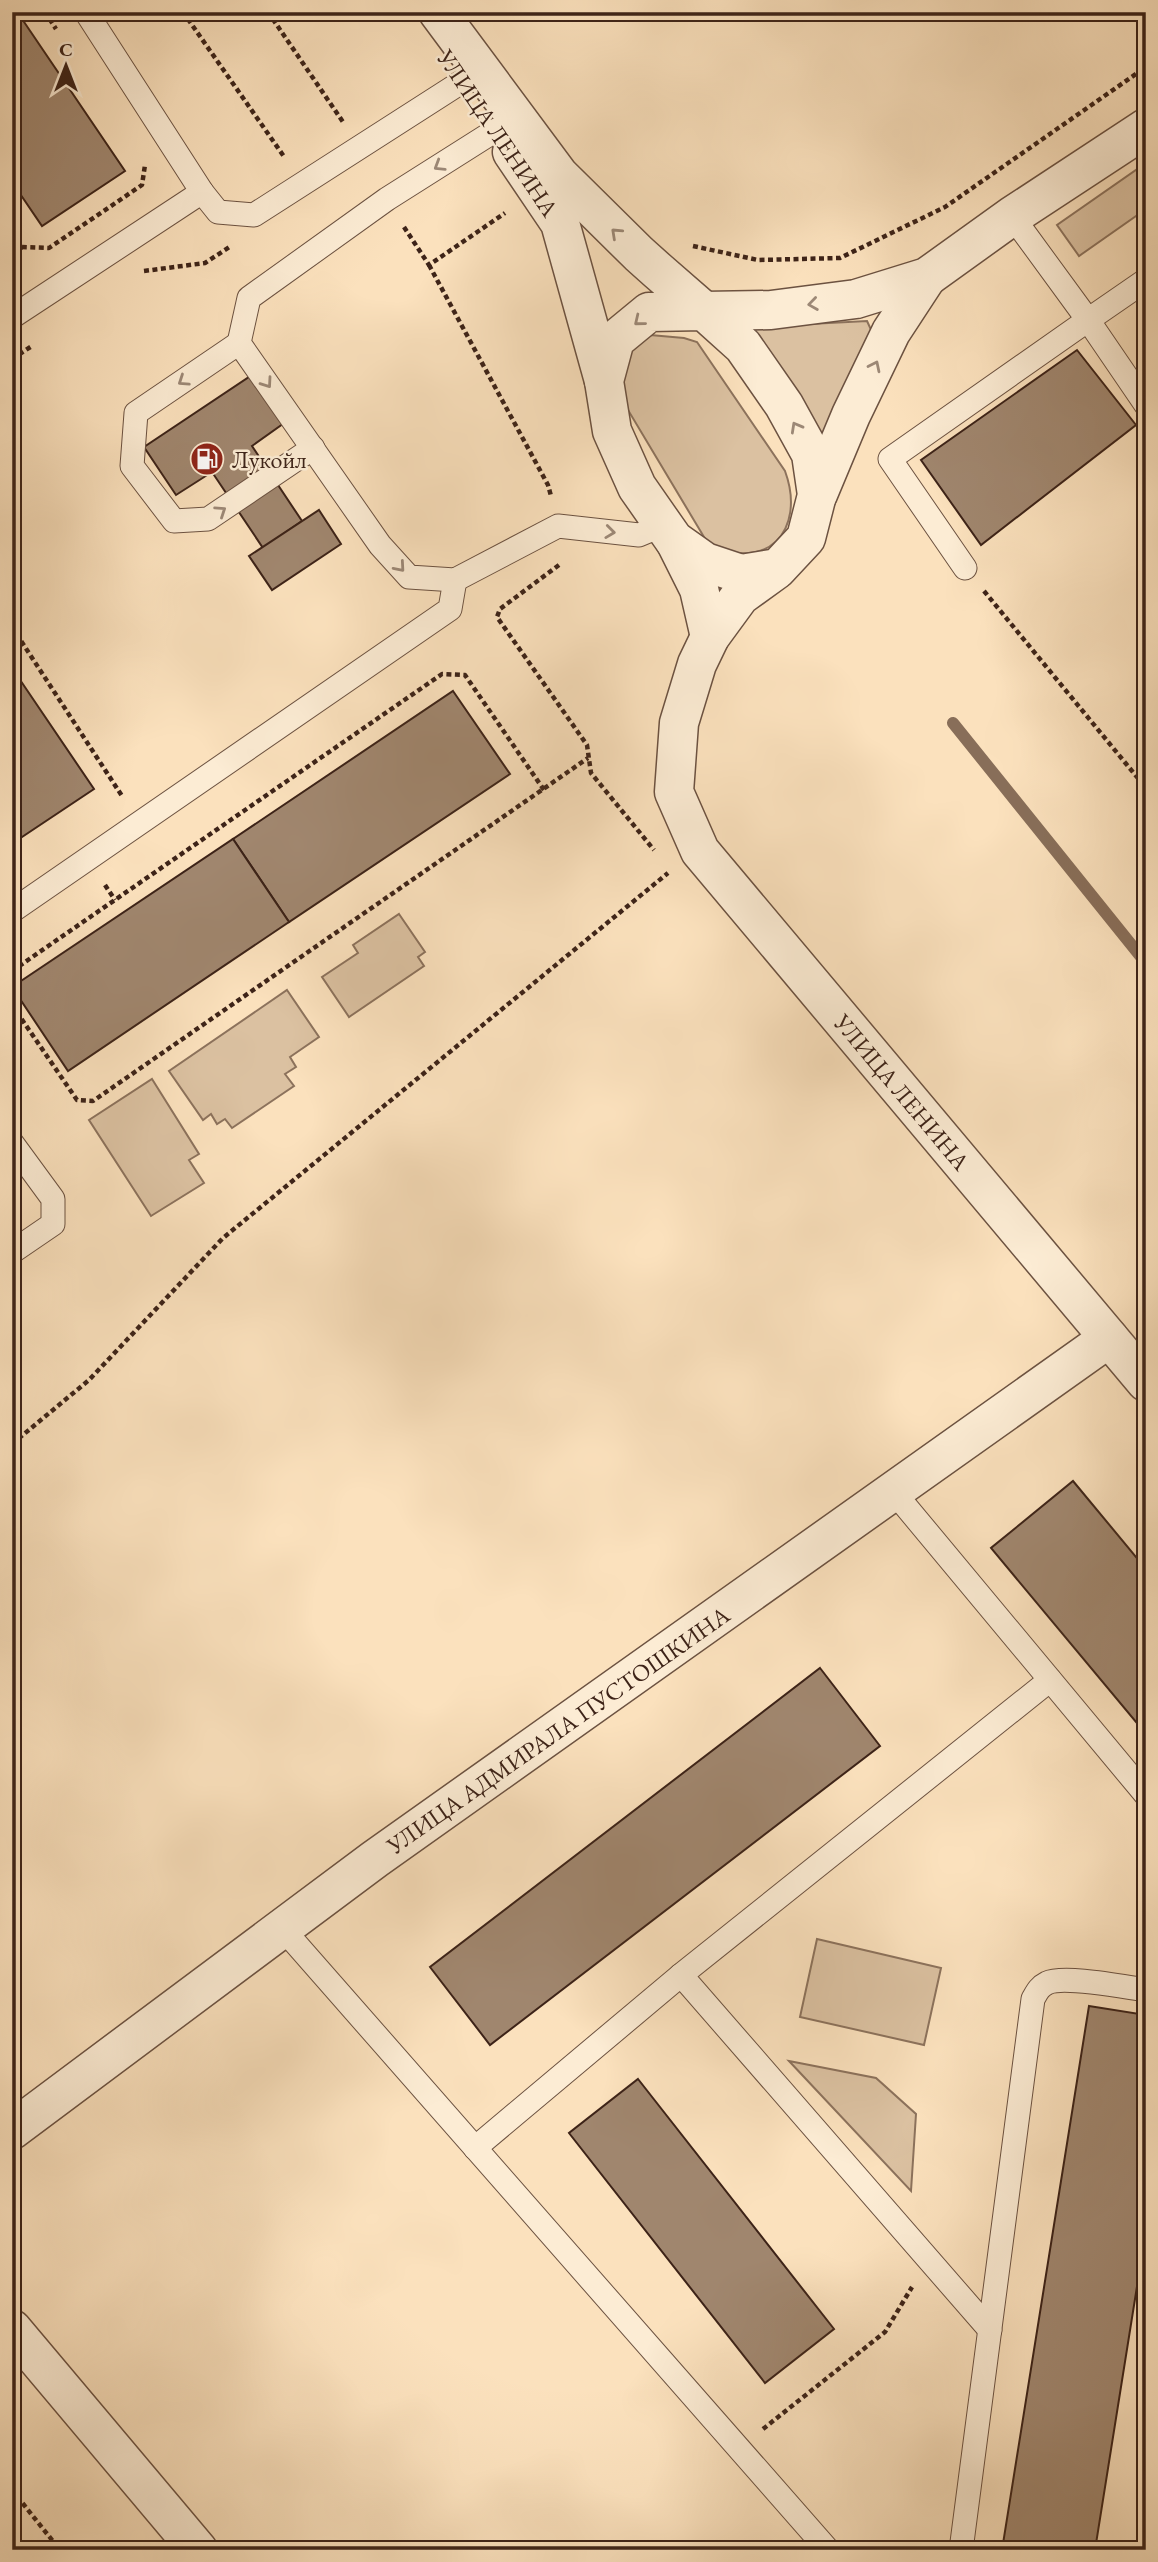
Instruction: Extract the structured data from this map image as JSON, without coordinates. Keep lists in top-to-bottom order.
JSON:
{
  "streets": {
    "street": ["УЛИЦА ЛЕНИНА", "УЛИЦА АДМИРАЛА ПУСТОШКИНА"]
  },
  "crossings": [
    ["УЛИЦА ЛЕНИНА", "УЛИЦА АДМИРАЛА ПУСТОШКИНА"]
  ],
  "places": {
    "fuel station": ["Лукойл"]
  },
  "north": "top"
}
